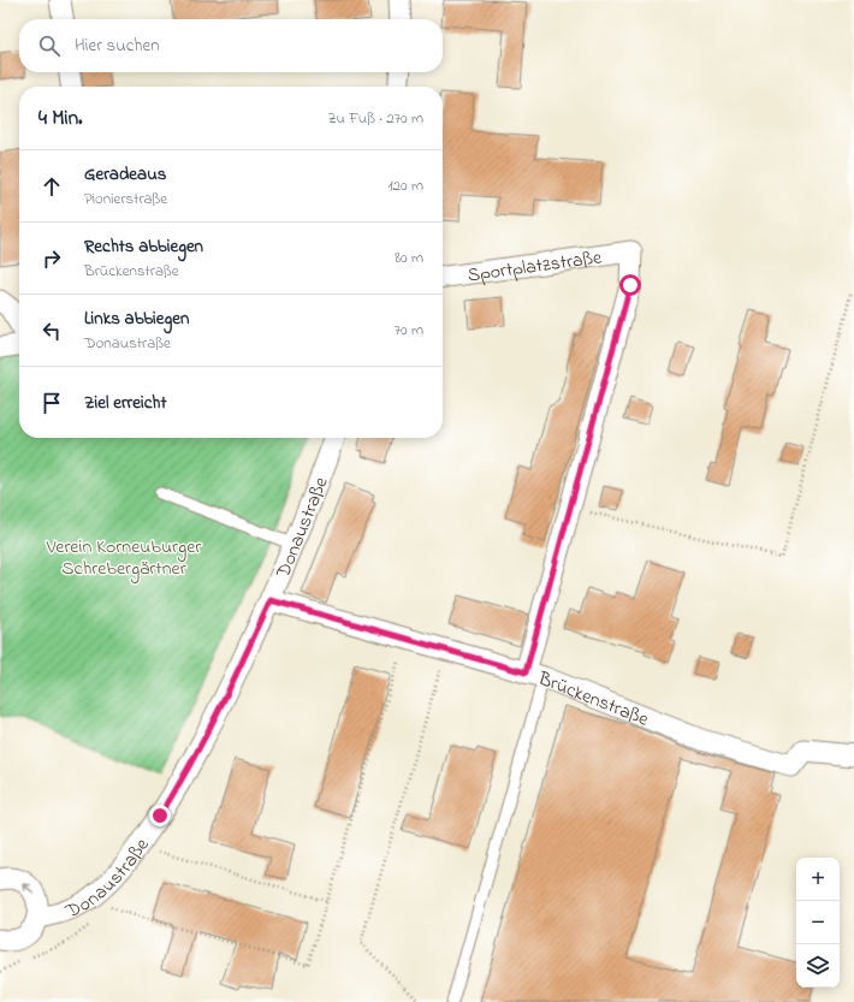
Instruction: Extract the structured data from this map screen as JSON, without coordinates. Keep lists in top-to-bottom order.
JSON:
{
  "streets": {
    "street": ["Sportplatzstraße", "Donaustraße", "Brückenstraße"]
  },
  "crossings": [
    ["Donaustraße", "Brückenstraße"]
  ],
  "parks": ["Verein Korneuburger Schrebergärtner"],
  "page": {
    "search": "Hier suchen",
    "heading": ["4 Min.", "Zu Fuß · 270 m"],
    "list": [
      ["Geradeaus", "Pionierstraße", "120 m"],
      ["Rechts abbiegen", "Brückenstraße", "80 m"],
      ["Links abbiegen", "Donaustraße", "70 m"],
      "Ziel erreicht"
    ],
    "map_buttons": ["+", "−"]
  }
}
